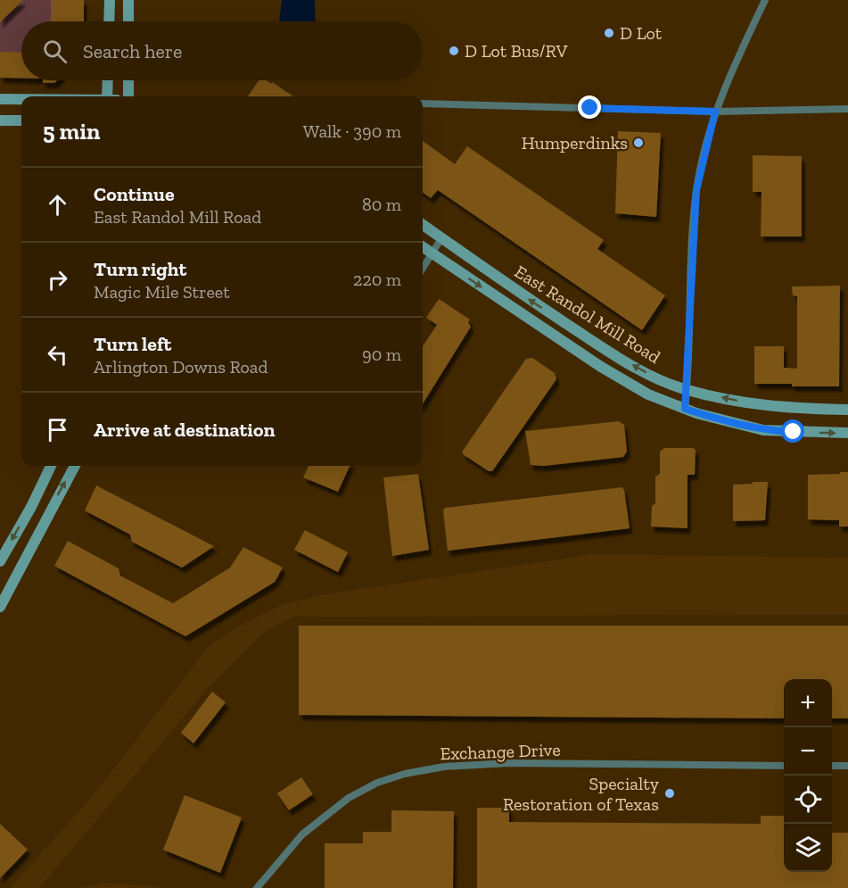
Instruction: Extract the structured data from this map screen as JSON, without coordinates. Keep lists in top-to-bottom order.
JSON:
{
  "streets": {
    "main road": ["East Randol Mill Road"],
    "street": ["Exchange Drive"]
  },
  "places": [
    "D Lot",
    "D Lot Bus/RV",
    "Humperdinks",
    "Specialty Restoration of Texas"
  ],
  "page": {
    "search": "Search here",
    "heading": ["5 min", "Walk · 390 m"],
    "list": [
      ["Continue", "East Randol Mill Road", "80 m"],
      ["Turn right", "Magic Mile Street", "220 m"],
      ["Turn left", "Arlington Downs Road", "90 m"],
      "Arrive at destination"
    ],
    "map_buttons": ["+", "−"]
  }
}
